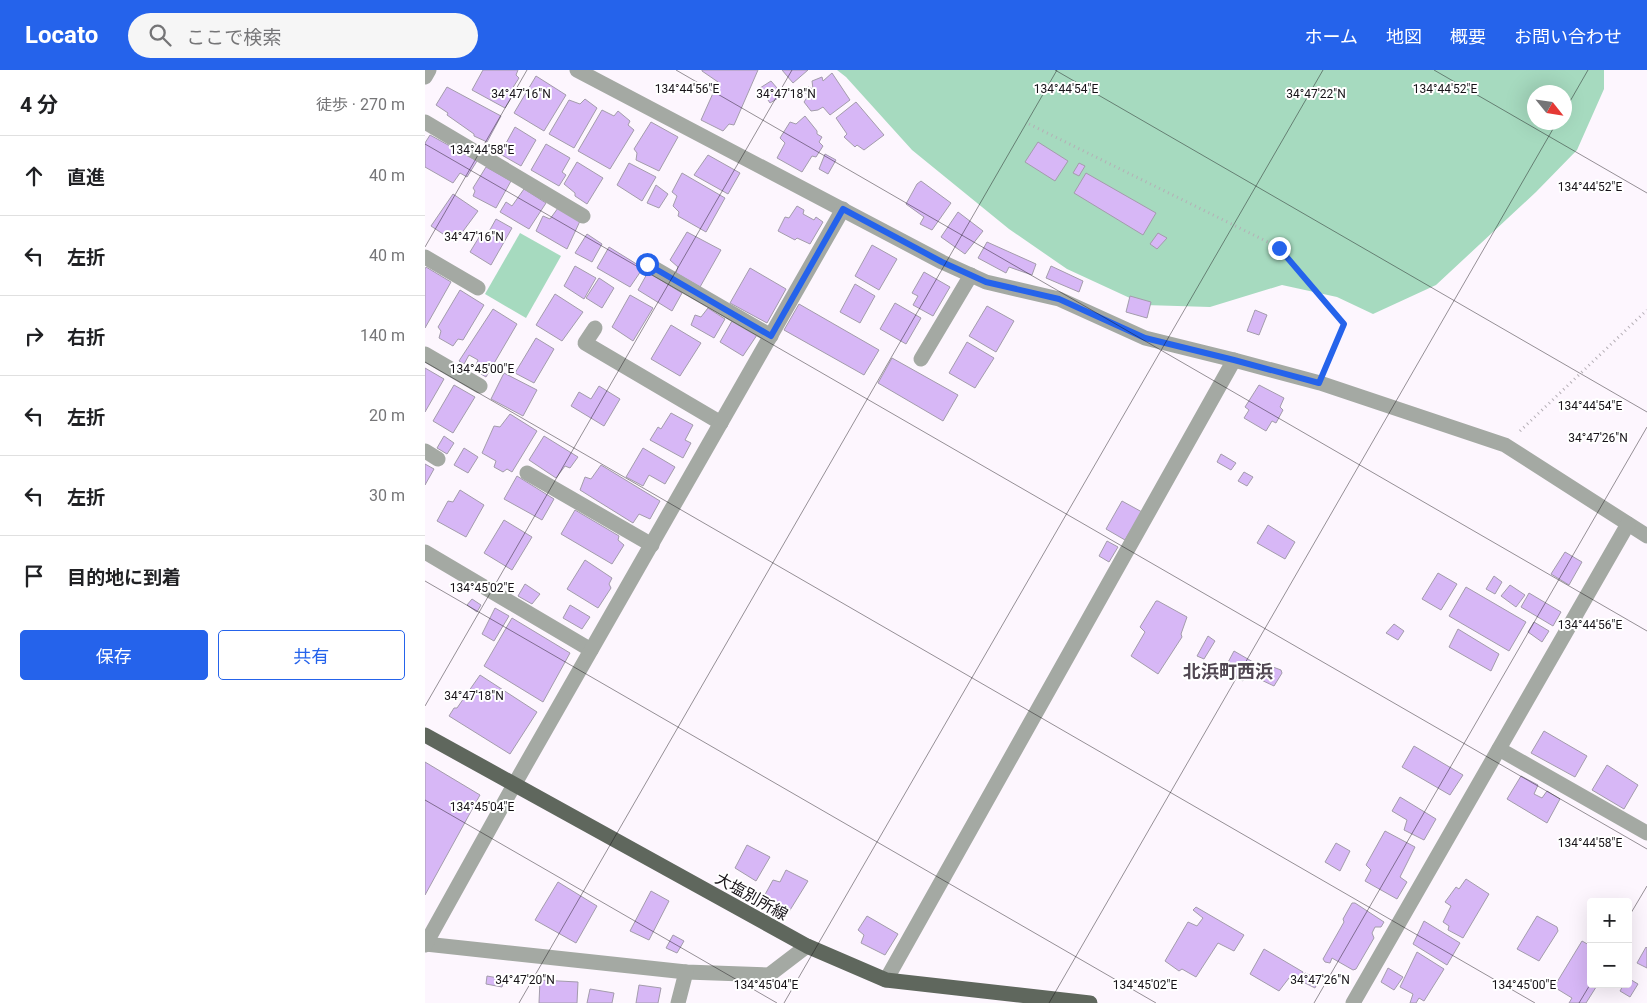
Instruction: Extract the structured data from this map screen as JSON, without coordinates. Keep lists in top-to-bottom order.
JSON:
{
  "streets": {
    "main road": ["大塩別所線"]
  },
  "districts": ["北浜町西浜"],
  "north": "bottom right",
  "page": {
    "header": "Locato",
    "search": "ここで検索",
    "nav": [
      "ホーム",
      "地図",
      "概要",
      "お問い合わせ"
    ],
    "heading": ["4 分", "徒歩 · 270 m"],
    "list": [
      ["直進", "40 m"],
      ["左折", "40 m"],
      ["右折", "140 m"],
      ["左折", "20 m"],
      ["左折", "30 m"],
      "目的地に到着"
    ],
    "buttons": ["保存", "共有"],
    "map_buttons": ["+", "−"]
  },
  "coordinates": [
    "134°44'56\"E",
    "134°44'54\"E",
    "134°44'52\"E",
    "34°47'16\"N",
    "34°47'18\"N",
    "34°47'22\"N",
    "134°44'58\"E",
    "134°45'00\"E",
    "34°47'26\"N",
    "134°45'02\"E",
    "134°45'04\"E",
    "34°47'20\"N"
  ]
}
